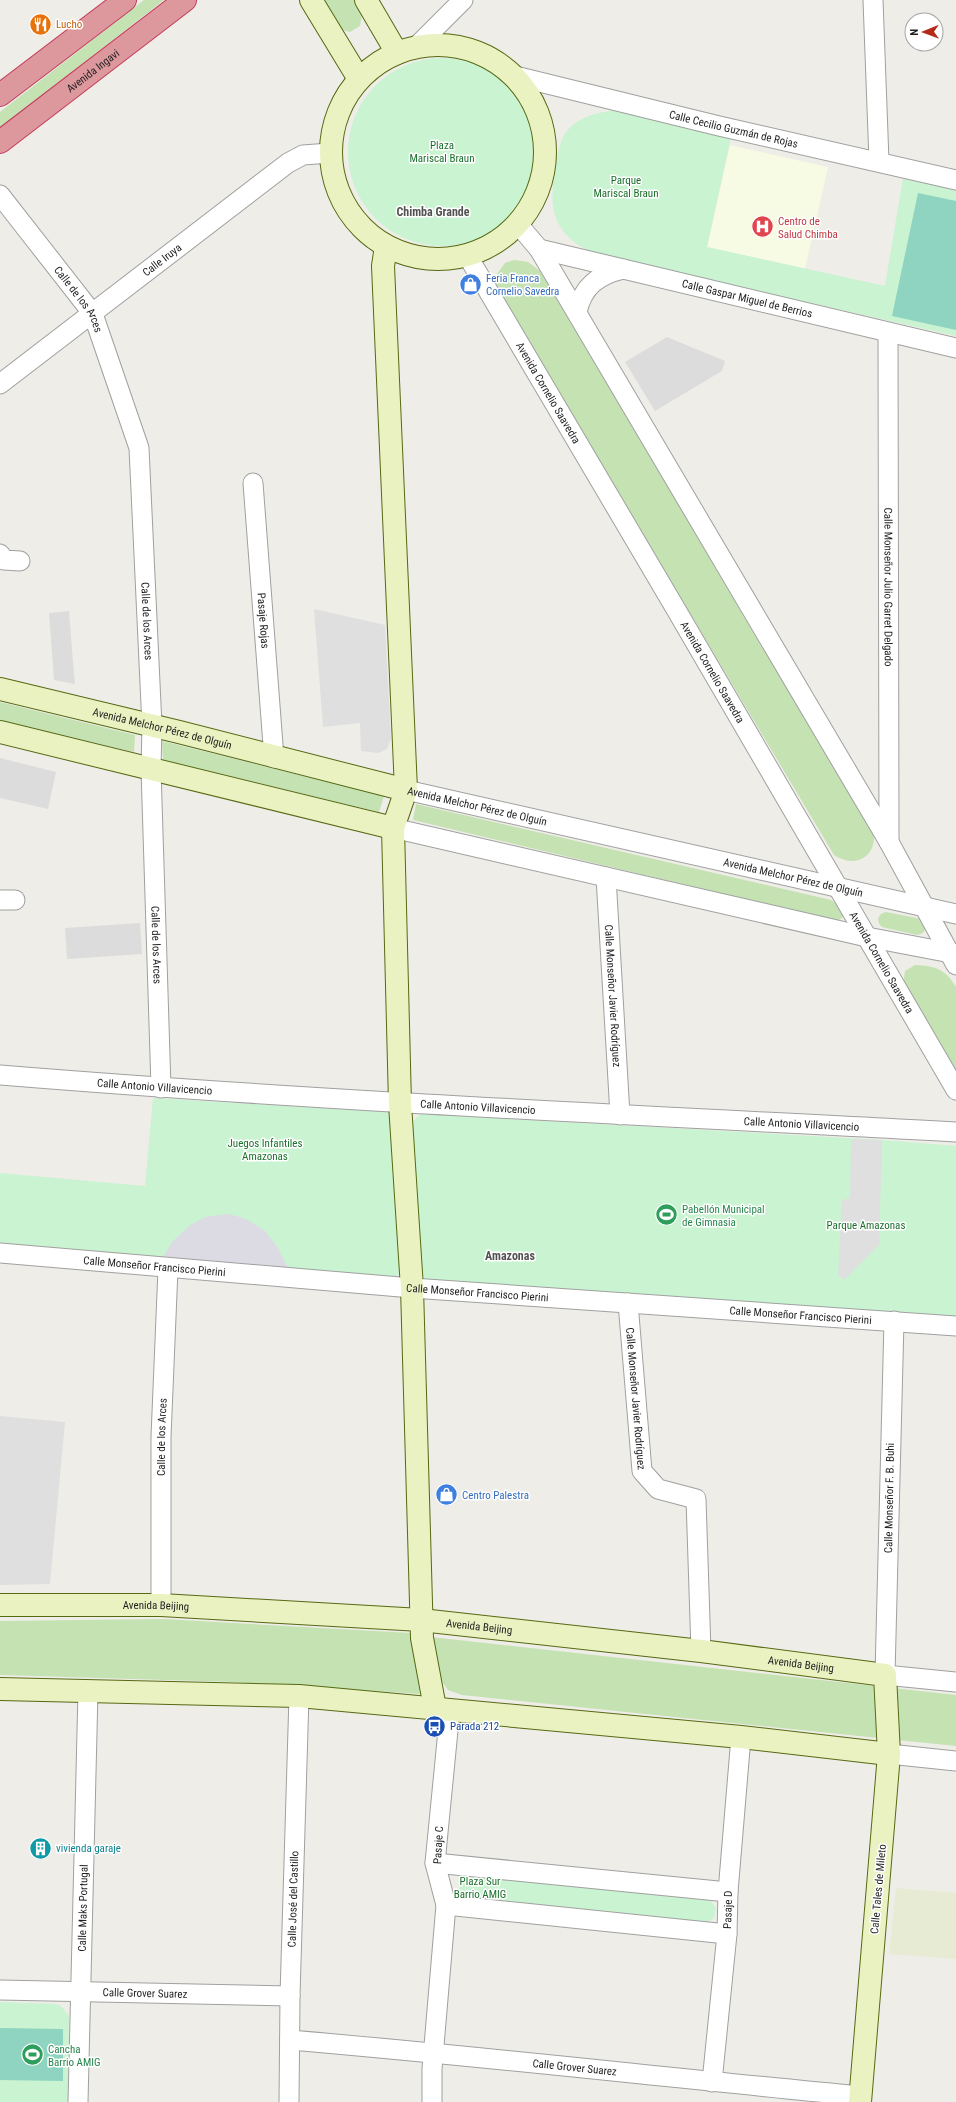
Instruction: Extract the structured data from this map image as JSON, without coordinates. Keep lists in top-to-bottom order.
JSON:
{
  "streets": {
    "highway": ["Avenida Ingavi"],
    "street": [
      "Calle Cecilio Guzmán de Rojas",
      "Calle Iruya",
      "Calle Gaspar Miguel de Berrios",
      "Calle de los Arces",
      "Avenida Cornelio Saavedra",
      "Calle Monseñor Julio Garret Delgado",
      "Pasaje Rojas",
      "Avenida Melchor Pérez de Olguín",
      "Calle Monseñor Javier Rodríguez",
      "Calle Antonio Villavicencio",
      "Calle Monseñor Francisco Pierini",
      "Calle Monseñor F. B. Buhi",
      "Avenida Beijing",
      "Pasaje C",
      "Calle Tales de Mileto",
      "Calle José del Castillo",
      "Calle Maks Portugal",
      "Pasaje D",
      "Calle Grover Suarez"
    ]
  },
  "crossings": [
    ["Calle Iruya", "Calle de los Arces"],
    ["Calle Gaspar Miguel de Berrios", "Calle Monseñor Julio Garret Delgado"],
    ["Calle de los Arces", "Avenida Melchor Pérez de Olguín"],
    ["Calle de los Arces", "Calle Antonio Villavicencio"],
    ["Calle de los Arces", "Calle Monseñor Francisco Pierini"],
    ["Calle de los Arces", "Avenida Beijing"],
    ["Avenida Cornelio Saavedra", "Avenida Melchor Pérez de Olguín"],
    ["Pasaje Rojas", "Avenida Melchor Pérez de Olguín"],
    ["Calle Monseñor Javier Rodríguez", "Calle Antonio Villavicencio"],
    ["Calle Monseñor Javier Rodríguez", "Calle Monseñor Francisco Pierini"],
    ["Calle Monseñor Javier Rodríguez", "Avenida Beijing"],
    ["Calle Monseñor Francisco Pierini", "Calle Monseñor F. B. Buhi"],
    ["Calle Monseñor F. B. Buhi", "Avenida Beijing"],
    ["Calle Monseñor F. B. Buhi", "Calle Tales de Mileto"],
    ["Avenida Beijing", "Calle Tales de Mileto"],
    ["Pasaje C", "Calle Grover Suarez"],
    ["Calle Tales de Mileto", "Calle Grover Suarez"],
    ["Calle José del Castillo", "Calle Grover Suarez"],
    ["Calle Maks Portugal", "Calle Grover Suarez"],
    ["Pasaje D", "Calle Grover Suarez"]
  ],
  "districts": ["Chimba Grande", "Amazonas"],
  "parks": [
    "Plaza Mariscal Braun",
    "Parque Mariscal Braun",
    "Juegos Infantiles Amazonas",
    "Parque Amazonas",
    "Plaza Sur Barrio AMIG"
  ],
  "places": {
    "restaurant": ["Lucho"],
    "hospital": ["Centro de Salud Chimba"],
    "shop": ["Feria Franca Cornelio Savedra", "Centro Palestra"],
    "sports": ["Pabellón Municipal de Gimnasia", "Cancha Barrio AMIG"],
    "bus stop": ["Parada 212"],
    "building": ["vivienda garaje"]
  },
  "north": "left"
}
